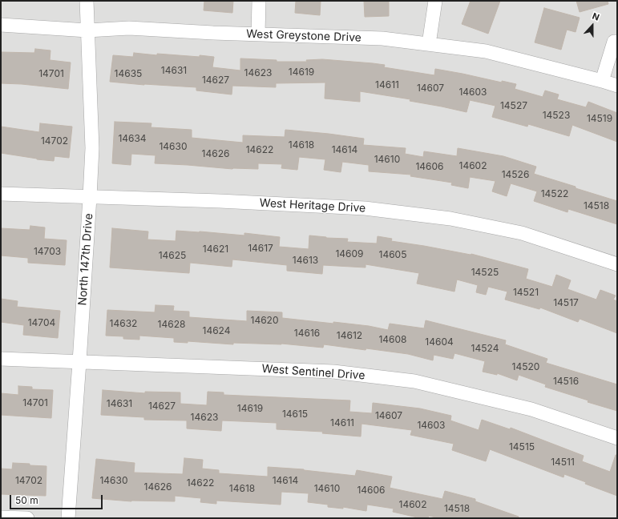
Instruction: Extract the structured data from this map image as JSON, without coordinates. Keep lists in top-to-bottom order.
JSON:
{
  "streets": {
    "street": [
      "West Greystone Drive",
      "West Heritage Drive",
      "North 147th Drive",
      "West Sentinel Drive"
    ]
  },
  "crossings": [
    ["West Greystone Drive", "North 147th Drive"],
    ["West Heritage Drive", "North 147th Drive"],
    ["North 147th Drive", "West Sentinel Drive"]
  ],
  "house_numbers": [
    "14631",
    "14619",
    "14623",
    "14701",
    "14635",
    "14627",
    "14611",
    "14607",
    "14603",
    "14527",
    "14523",
    "14519",
    "14634",
    "14702",
    "14618",
    "14630",
    "14622",
    "14614",
    "14626",
    "14610",
    "14602",
    "14606",
    "14526",
    "14522",
    "14518",
    "14617",
    "14621",
    "14703",
    "14609",
    "14605",
    "14625",
    "14613",
    "14525",
    "14521",
    "14517",
    "14620",
    "14704",
    "14632",
    "14628",
    "14624",
    "14616",
    "14612",
    "14608",
    "14604",
    "14524",
    "14520",
    "14516",
    "14701",
    "14631",
    "14627",
    "14619",
    "14615",
    "14607",
    "14623",
    "14611",
    "14603",
    "14515",
    "14511",
    "14702",
    "14630",
    "14614",
    "14622",
    "14626",
    "14618",
    "14610",
    "14606",
    "14602",
    "14518"
  ],
  "scale_bar": "50 m",
  "north": "top"
}
